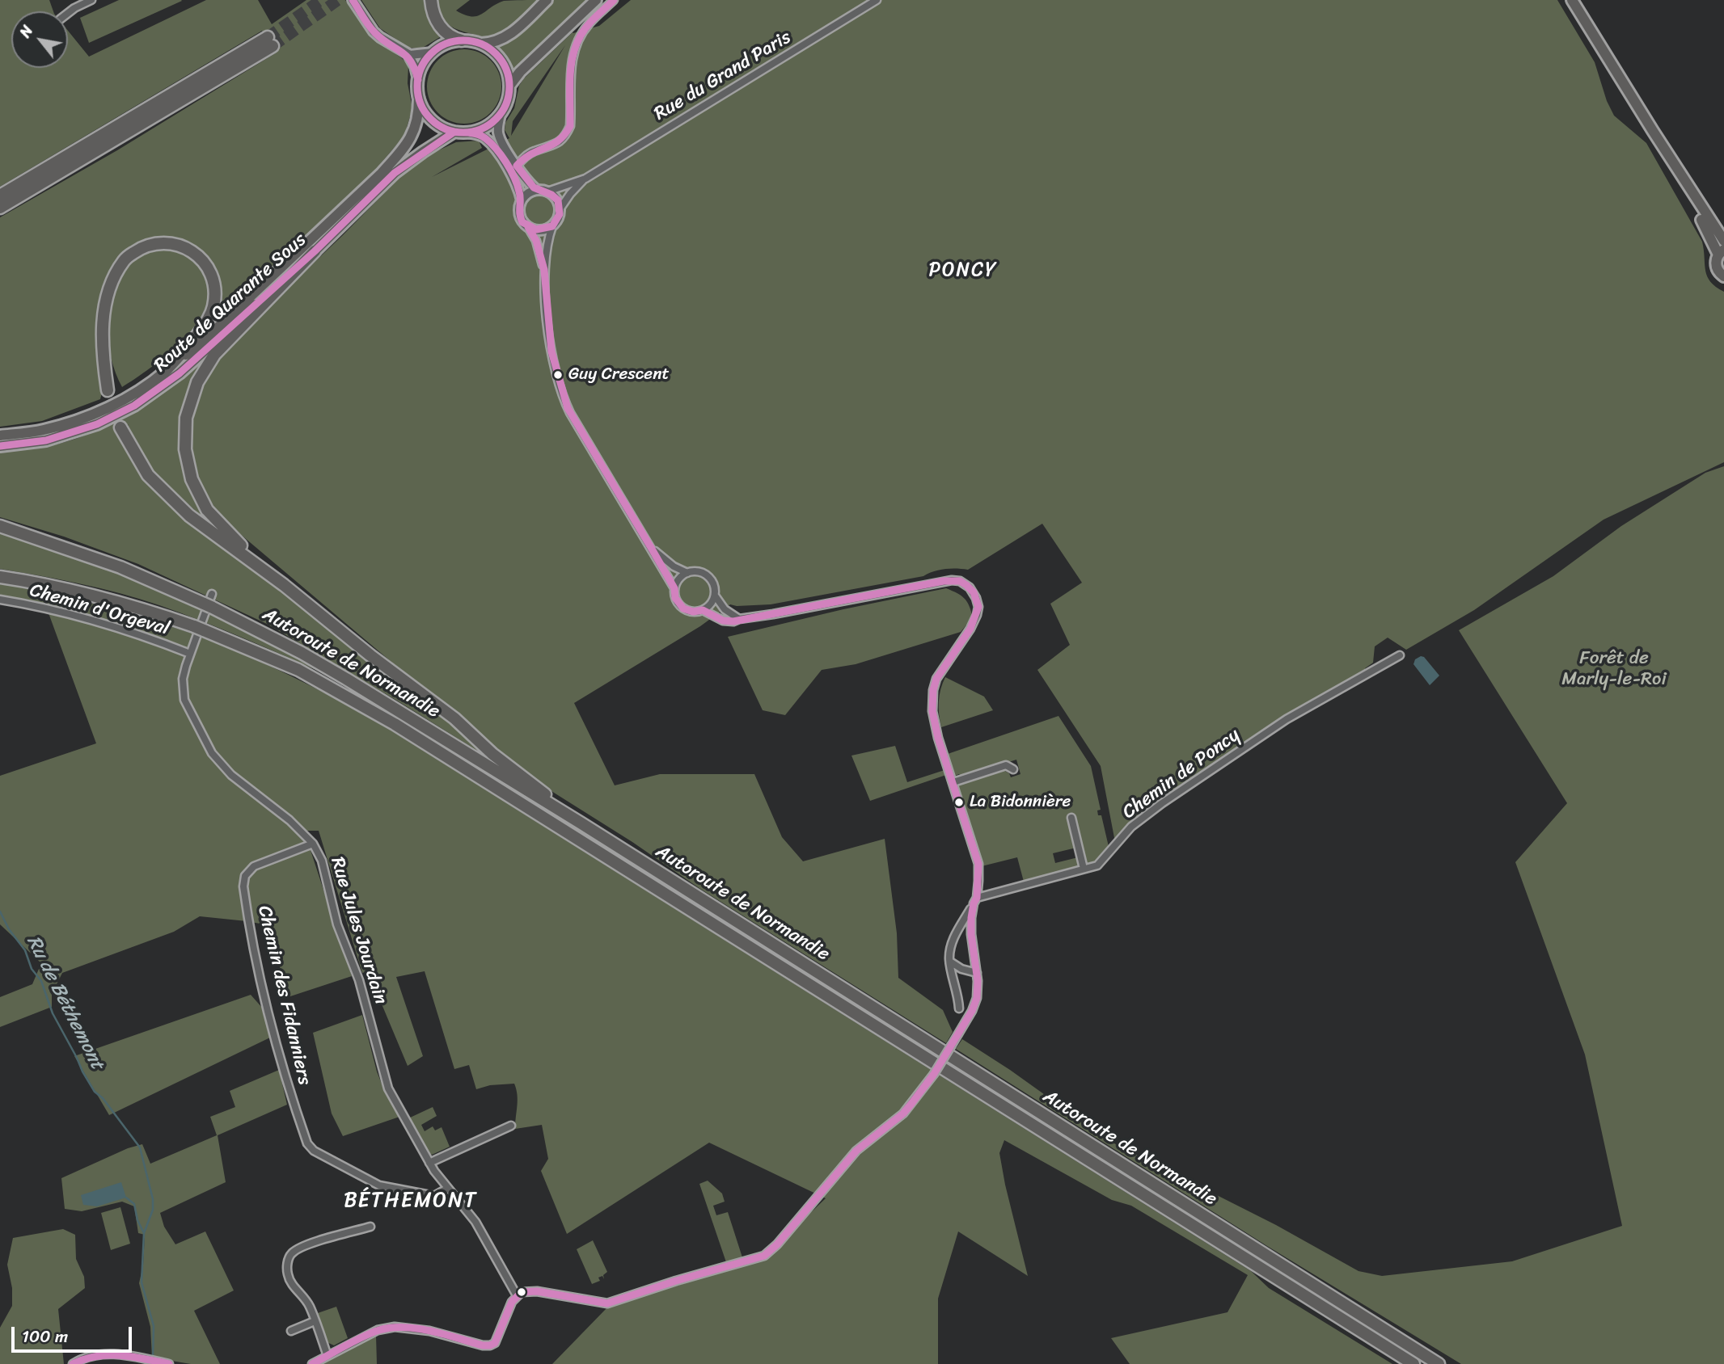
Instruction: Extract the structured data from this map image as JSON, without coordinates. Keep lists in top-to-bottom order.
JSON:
{
  "streets": {
    "highway": ["Autoroute de Normandie"],
    "main road": ["Route de Quarante Sous"],
    "street": [
      "Rue du Grand Paris",
      "Chemin d'Orgeval",
      "Chemin de Poncy",
      "Rue Jules Jourdain",
      "Chemin des Fidanniers"
    ]
  },
  "crossings": [
    ["Chemin d'Orgeval", "Rue Jules Jourdain"],
    ["Rue Jules Jourdain", "Chemin des Fidanniers"]
  ],
  "districts": ["PONCY", "BÉTHEMONT"],
  "water": ["Ru de Béthemont"],
  "parks": ["Forêt de Marly-le-Roi"],
  "places": ["Guy Crescent", "La Bidonnière"],
  "scale_bar": "100 m",
  "north": "top left"
}
